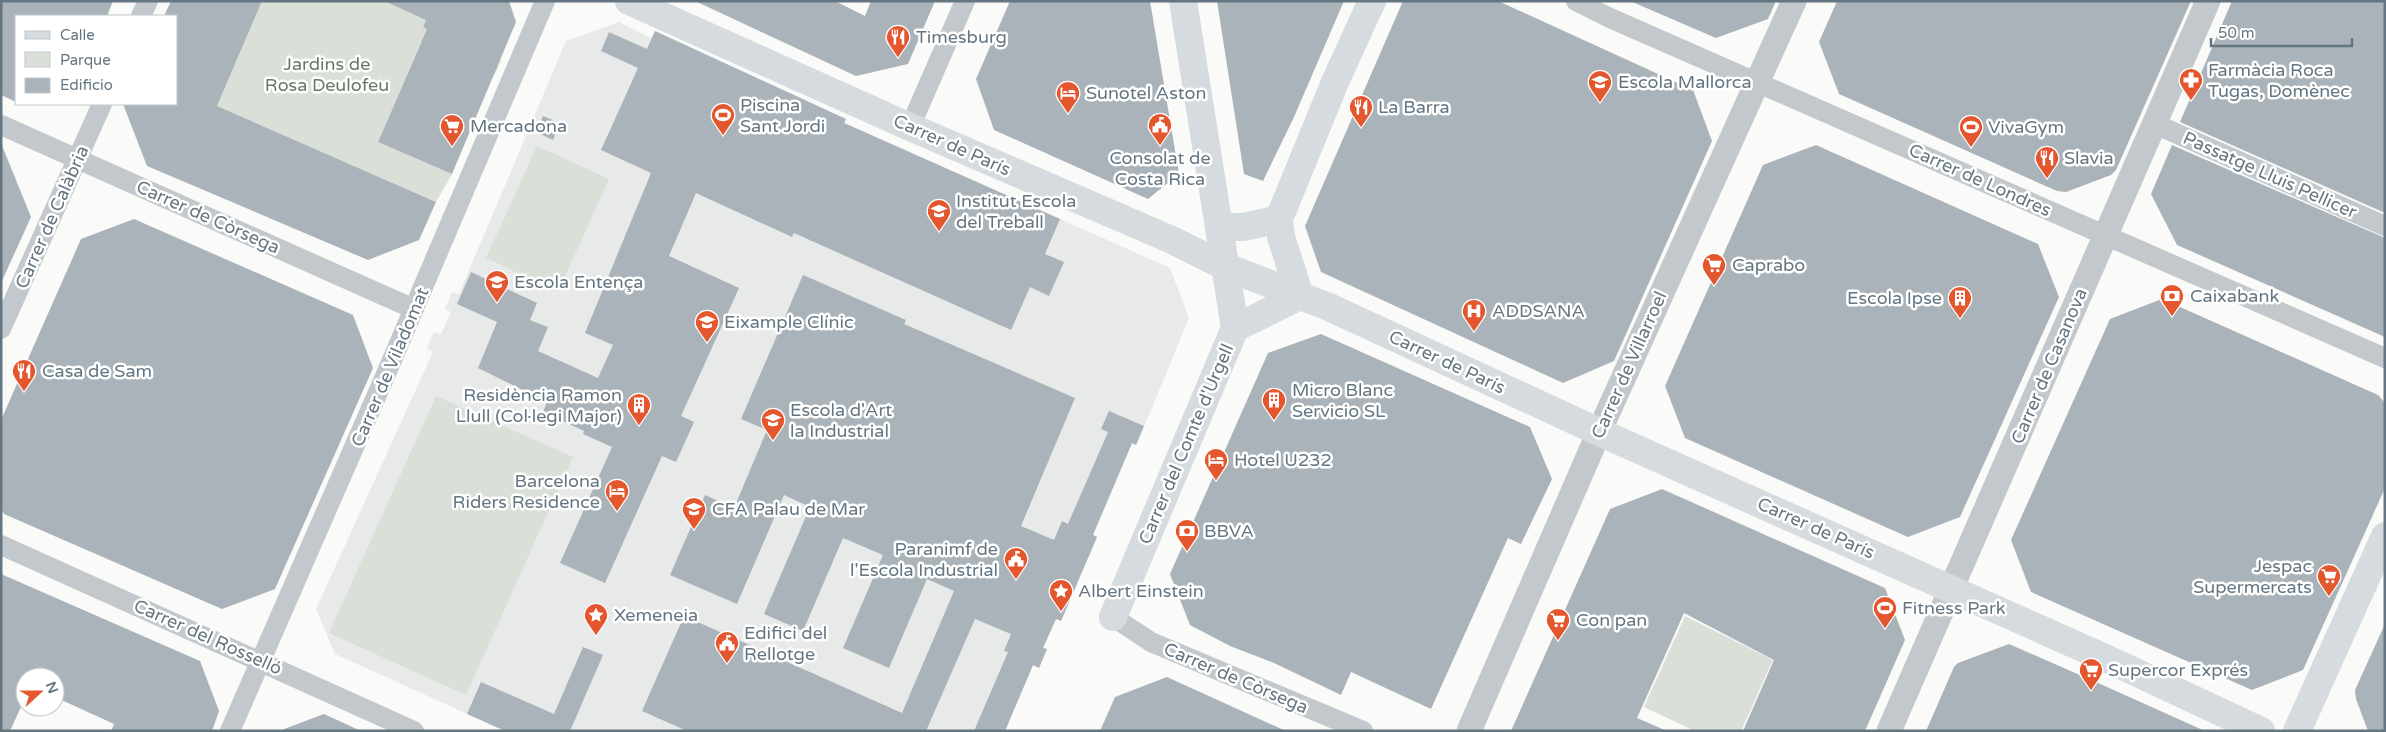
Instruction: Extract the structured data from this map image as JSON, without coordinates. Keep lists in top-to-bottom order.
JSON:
{
  "streets": {
    "main road": ["Carrer de París", "Carrer del Comte d'Urgell"],
    "street": [
      "Passatge Lluis Pellicer",
      "Carrer de Londres",
      "Carrer de Calàbria",
      "Carrer de Còrsega",
      "Carrer de Villarroel",
      "Carrer de Casanova",
      "Carrer de Viladomat",
      "Carrer del Rosselló"
    ]
  },
  "crossings": [
    ["Carrer de París", "Carrer de Villarroel"],
    ["Carrer de París", "Carrer de Casanova"],
    ["Carrer de París", "Carrer del Comte d'Urgell"],
    ["Passatge Lluis Pellicer", "Carrer de Casanova"],
    ["Carrer de Londres", "Carrer de Villarroel"],
    ["Carrer de Londres", "Carrer de Casanova"],
    ["Carrer de Calàbria", "Carrer de Còrsega"],
    ["Carrer de Còrsega", "Carrer de Viladomat"],
    ["Carrer de Còrsega", "Carrer del Comte d'Urgell"],
    ["Carrer de Viladomat", "Carrer del Rosselló"]
  ],
  "parks": ["Jardins de Rosa Deulofeu"],
  "places": {
    "restaurant": [
      "Timesburg",
      "La Barra",
      "Slavia",
      "Casa de Sam"
    ],
    "pharmacy": ["Farmàcia Roca Tugas, Domènec"],
    "school or university": [
      "Escola Mallorca",
      "Institut Escola del Treball",
      "Escola Entença",
      "Eixample Clínic",
      "Escola d'Art la Industrial",
      "CFA Palau de Mar"
    ],
    "hotel": ["Sunotel Aston", "Hotel U232", "Barcelona Riders Residence"],
    "sports": ["Piscina Sant Jordi", "VivaGym", "Fitness Park"],
    "public building": ["Consolat de Costa Rica", "Paranimf de l'Escola Industrial", "Edifici del Rellotge"],
    "supermarket": [
      "Mercadona",
      "Caprabo",
      "Jespac Supermercats",
      "Con pan",
      "Supercor Exprés"
    ],
    "bank": ["Caixabank", "BBVA"],
    "building": ["Escola Ipse", "Micro Blanc Servicio SL", "Residència Ramon Llull (Col·legi Major)"],
    "hospital": ["ADDSANA"],
    "place": ["Albert Einstein", "Xemeneia"]
  },
  "legend": ["Calle", "Parque", "Edificio"],
  "scale_bar": "50 m",
  "north": "right"
}
